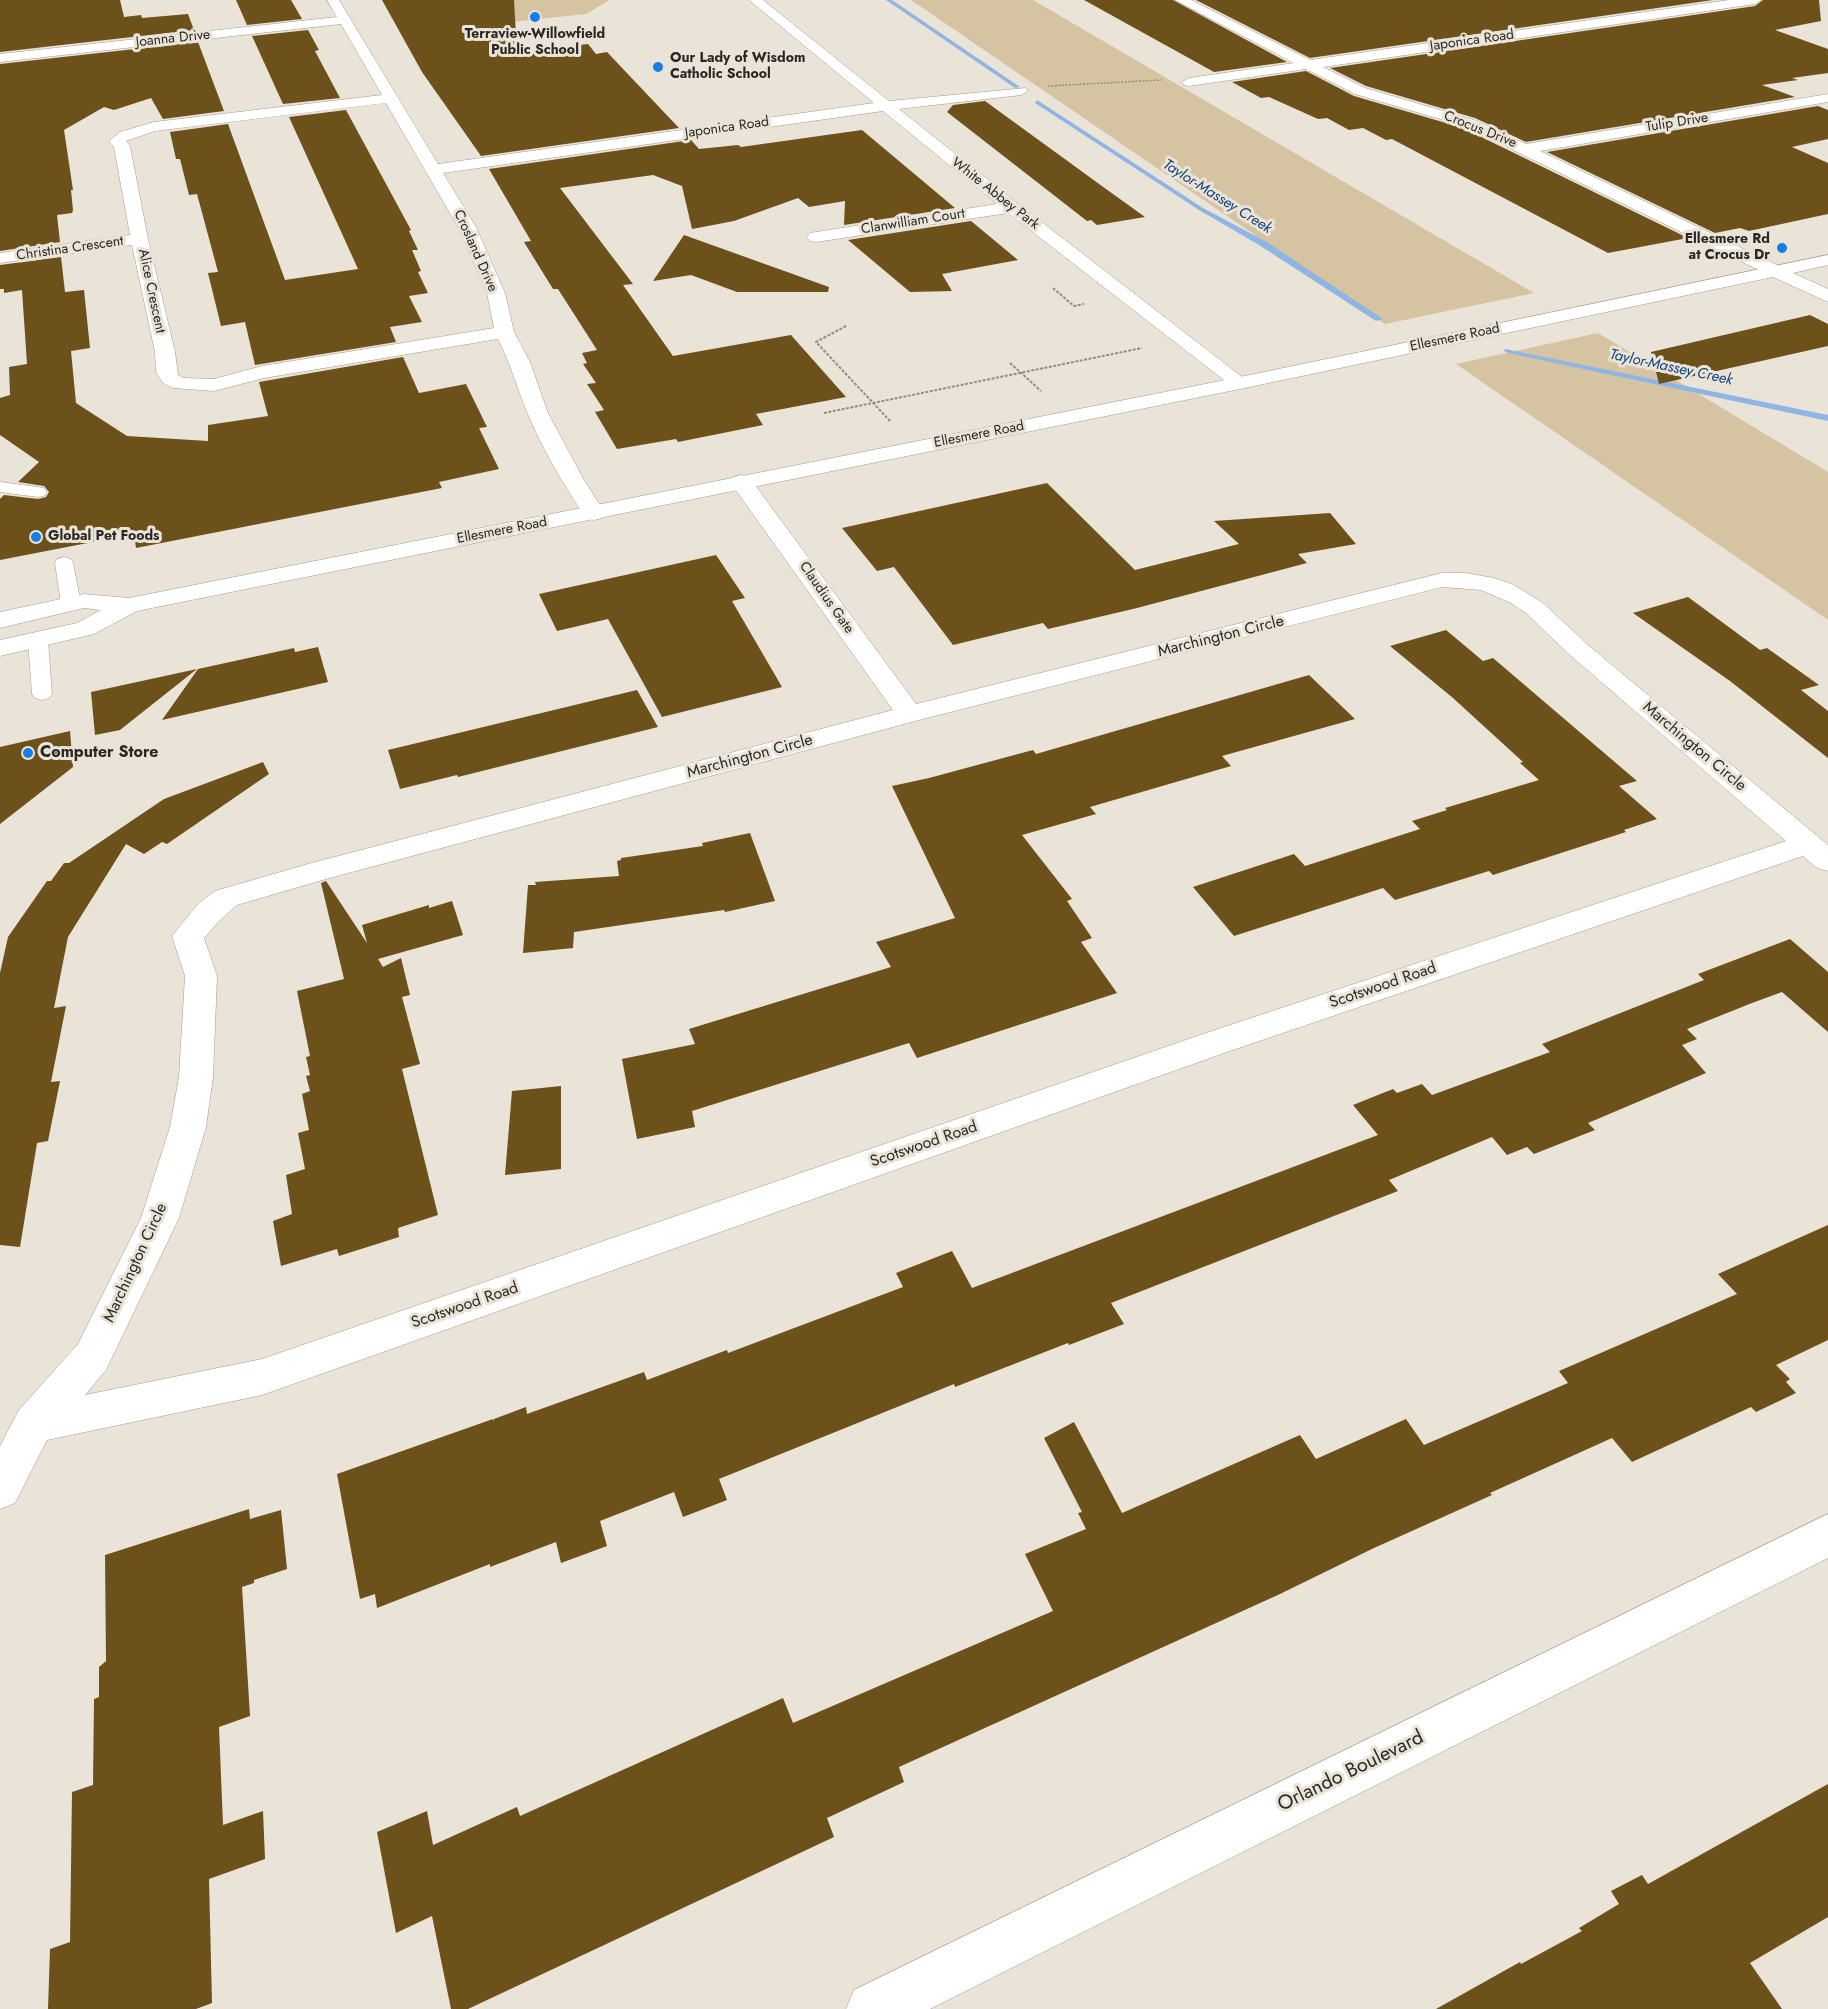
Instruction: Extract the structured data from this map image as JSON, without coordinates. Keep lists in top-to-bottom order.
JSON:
{
  "streets": {
    "street": [
      "Joanna Drive",
      "Japonica Road",
      "Tulip Drive",
      "Crocus Drive",
      "White Abbey Park",
      "Clanwilliam Court",
      "Christina Crescent",
      "Crosland Drive",
      "Alice Crescent",
      "Ellesmere Road",
      "Claudius Gate",
      "Marchington Circle",
      "Scotswood Road",
      "Orlando Boulevard"
    ]
  },
  "crossings": [
    ["Joanna Drive", "Crosland Drive"],
    ["Japonica Road", "Crocus Drive"],
    ["Japonica Road", "White Abbey Park"],
    ["Japonica Road", "Crosland Drive"],
    ["Tulip Drive", "Crocus Drive"],
    ["Crocus Drive", "Ellesmere Road"],
    ["White Abbey Park", "Clanwilliam Court"],
    ["White Abbey Park", "Ellesmere Road"],
    ["Christina Crescent", "Alice Crescent"],
    ["Crosland Drive", "Alice Crescent"],
    ["Crosland Drive", "Ellesmere Road"],
    ["Ellesmere Road", "Claudius Gate"],
    ["Claudius Gate", "Marchington Circle"],
    ["Marchington Circle", "Scotswood Road"]
  ],
  "water": ["Taylor-Massey Creek"],
  "places": [
    "Terraview-Willowfield Public School",
    "Our Lady of Wisdom Catholic School",
    "Ellesmere Rd at Crocus Dr",
    "Global Pet Foods",
    "Computer Store"
  ]
}
